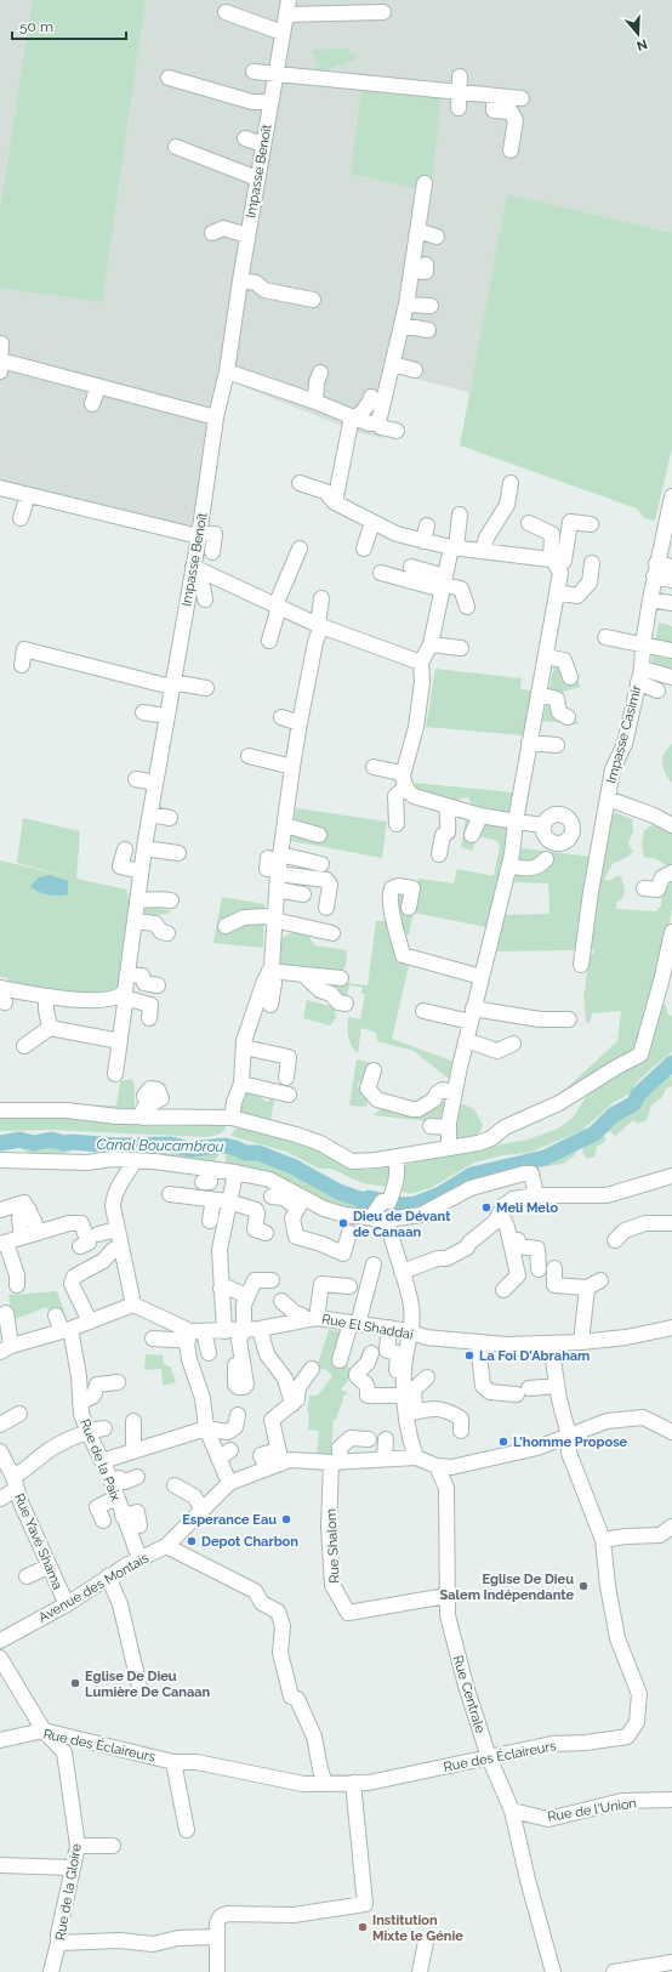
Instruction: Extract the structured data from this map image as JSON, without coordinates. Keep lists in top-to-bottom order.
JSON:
{
  "streets": {
    "street": [
      "Impasse Benoît",
      "Impasse Casimir",
      "Rue El Shaddaï",
      "Rue de la Paix",
      "Rue Yavé Shama",
      "Rue Shalom",
      "Avenue des Montais",
      "Rue Centrale",
      "Rue des Éclaireurs",
      "Rue de l'Union",
      "Rue de la Gloire"
    ]
  },
  "crossings": [
    ["Rue El Shaddaï", "Rue des Éclaireurs"],
    ["Rue de la Paix", "Avenue des Montais"],
    ["Rue Yavé Shama", "Avenue des Montais"],
    ["Rue Shalom", "Avenue des Montais"],
    ["Rue Shalom", "Rue Centrale"],
    ["Avenue des Montais", "Rue Centrale"],
    ["Avenue des Montais", "Rue des Éclaireurs"],
    ["Rue Centrale", "Rue des Éclaireurs"],
    ["Rue Centrale", "Rue de l'Union"],
    ["Rue des Éclaireurs", "Rue de la Gloire"]
  ],
  "water": ["Canal Boucambrou"],
  "places": [
    "Meli Melo",
    "Dieu de Dévant de Canaan",
    "La Foi D'Abraham",
    "L'homme Propose",
    "Esperance Eau",
    "Depot Charbon",
    "Eglise De Dieu Salem Indépendante",
    "Eglise De Dieu Lumière De Canaan",
    "Institution Mixte le Génie"
  ],
  "scale_bar": "50 m",
  "north": "bottom"
}
